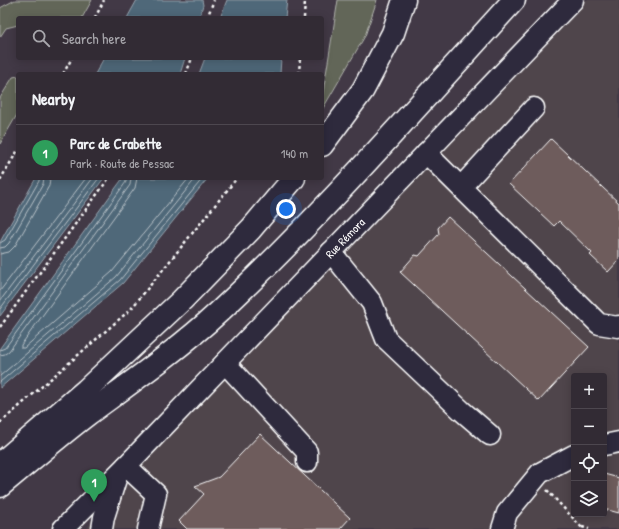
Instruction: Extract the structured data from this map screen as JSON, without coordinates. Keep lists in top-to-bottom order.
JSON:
{
  "streets": {
    "street": ["Rue Rémora"]
  },
  "page": {
    "search": "Search here",
    "heading": "Nearby",
    "list": [
      {
        "mark": "1",
        "name": "Parc de Crabette",
        "note": "Park · Route de Pessac",
        "value": "140 m"
      }
    ],
    "map_buttons": ["+", "−"],
    "pins": "1"
  }
}
